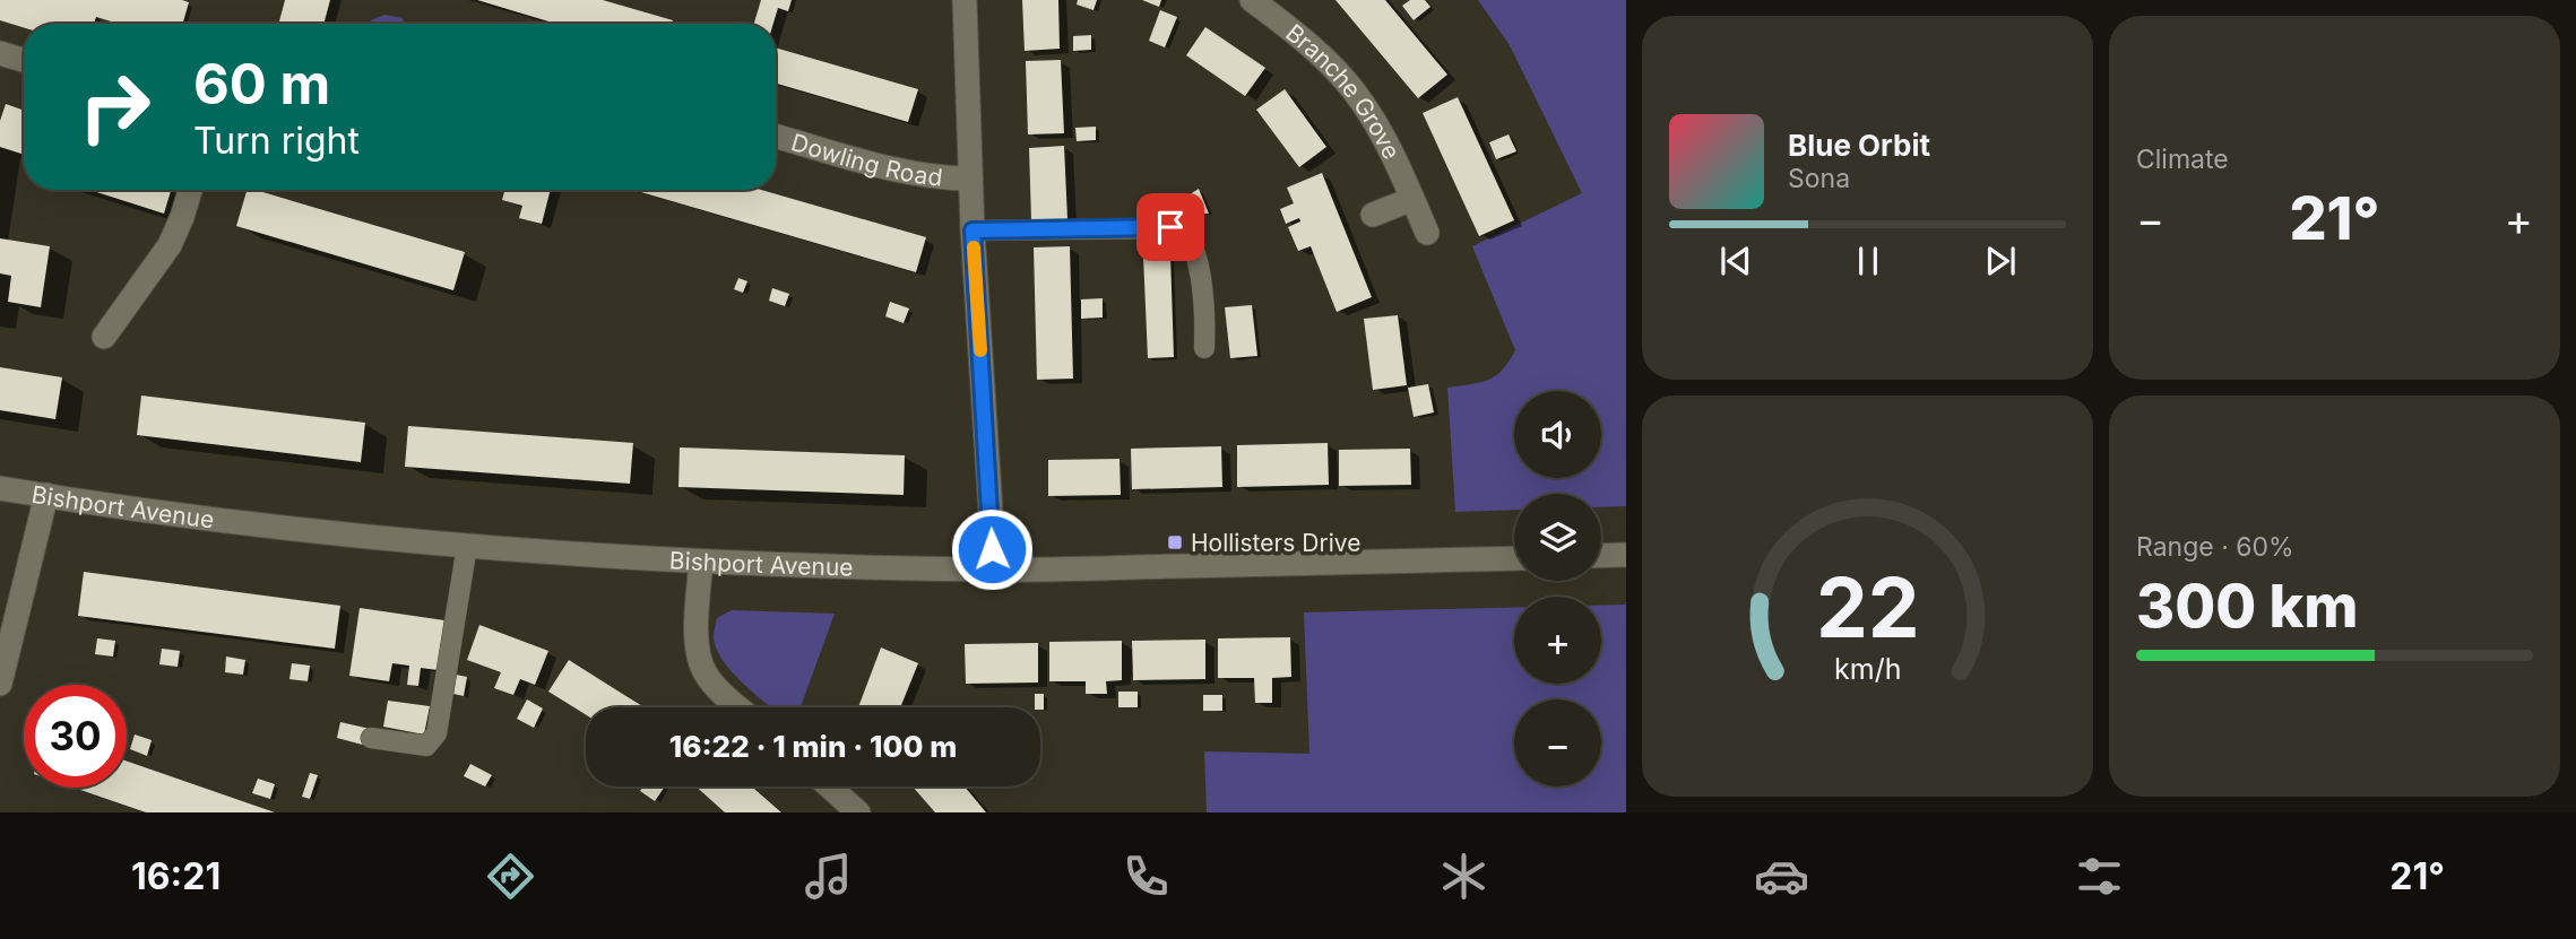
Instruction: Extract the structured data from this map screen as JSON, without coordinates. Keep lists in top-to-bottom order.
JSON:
{
  "streets": {
    "street": ["Branche Grove", "Dowling Road", "Bishport Avenue"]
  },
  "places": {
    "transit": ["Hollisters Drive"]
  },
  "page": {
    "tile": [
      "Climate",
      ["Range · 60%", "300 km"]
    ],
    "turn": ["60 m", "Turn right"],
    "song": ["Blue Orbit", "Sona"],
    "heat": ["−", "21°", "+"],
    "map_buttons": ["+", "−"],
    "limit": "30",
    "trip": "16:22 · 1 min · 100 m",
    "tabs": ["16:21", "21°"],
    "gauge": ["22", "km/h"]
  }
}
